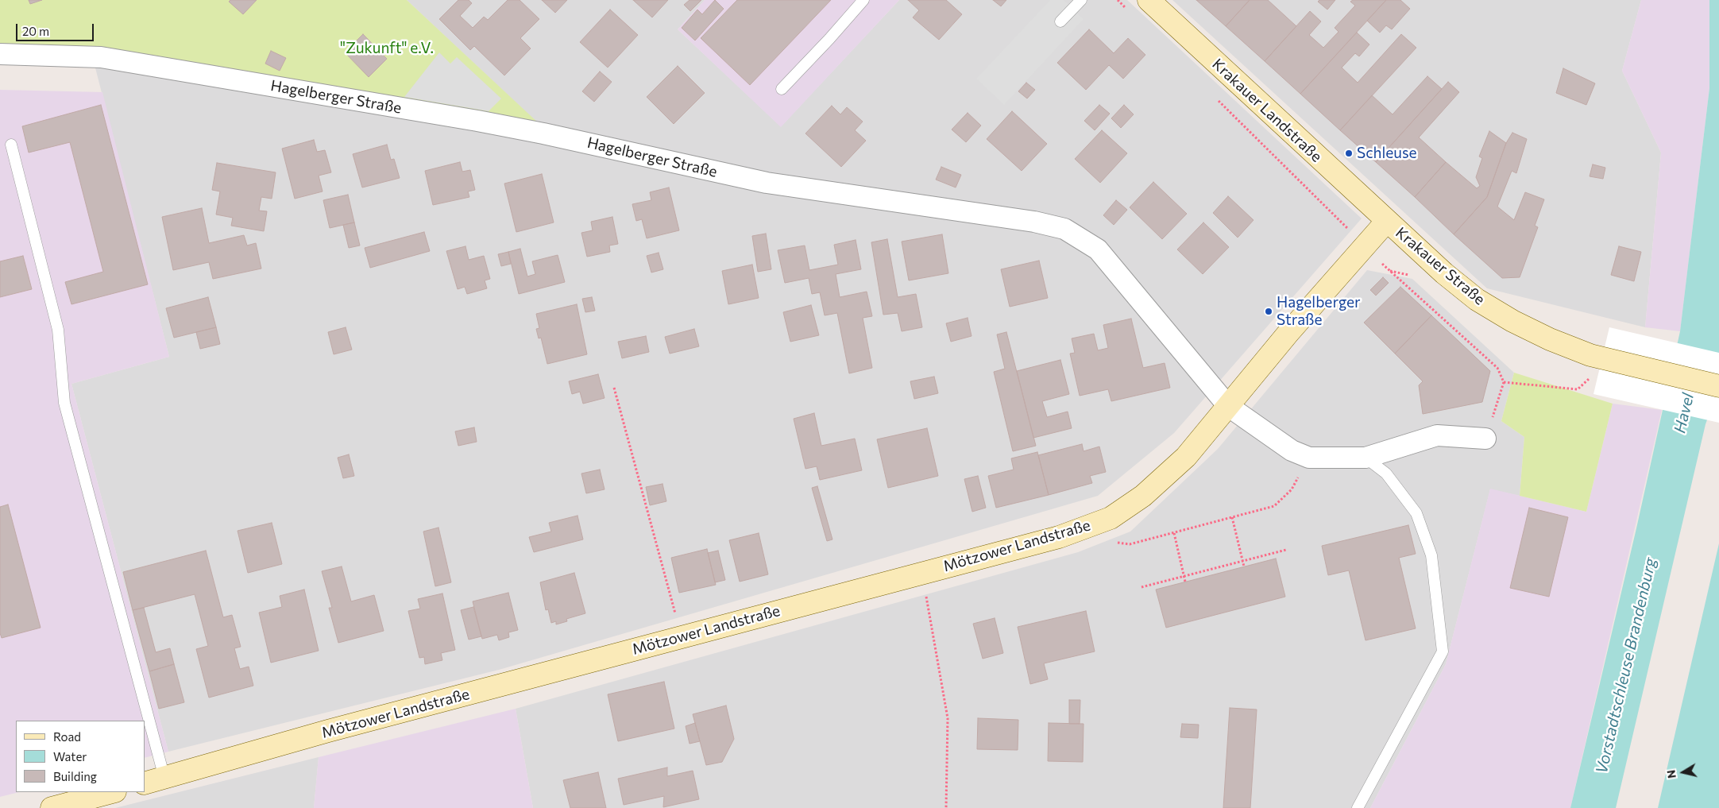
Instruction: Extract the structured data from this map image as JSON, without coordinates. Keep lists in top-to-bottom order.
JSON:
{
  "streets": {
    "main road": ["Krakauer Landstraße", "Krakauer Straße", "Mötzower Landstraße"],
    "street": ["Hagelberger Straße"]
  },
  "crossings": [
    ["Hagelberger Straße", "Mötzower Landstraße"],
    ["Krakauer Landstraße", "Krakauer Straße"],
    ["Krakauer Landstraße", "Mötzower Landstraße"],
    ["Krakauer Straße", "Mötzower Landstraße"]
  ],
  "water": ["Havel", "Vorstadtschleuse Brandenburg"],
  "parks": ["\"Zukunft\" e.V."],
  "places": ["Schleuse", "Hagelberger Straße"],
  "legend": ["Road", "Water", "Building"],
  "scale_bar": "20 m",
  "north": "left"
}
